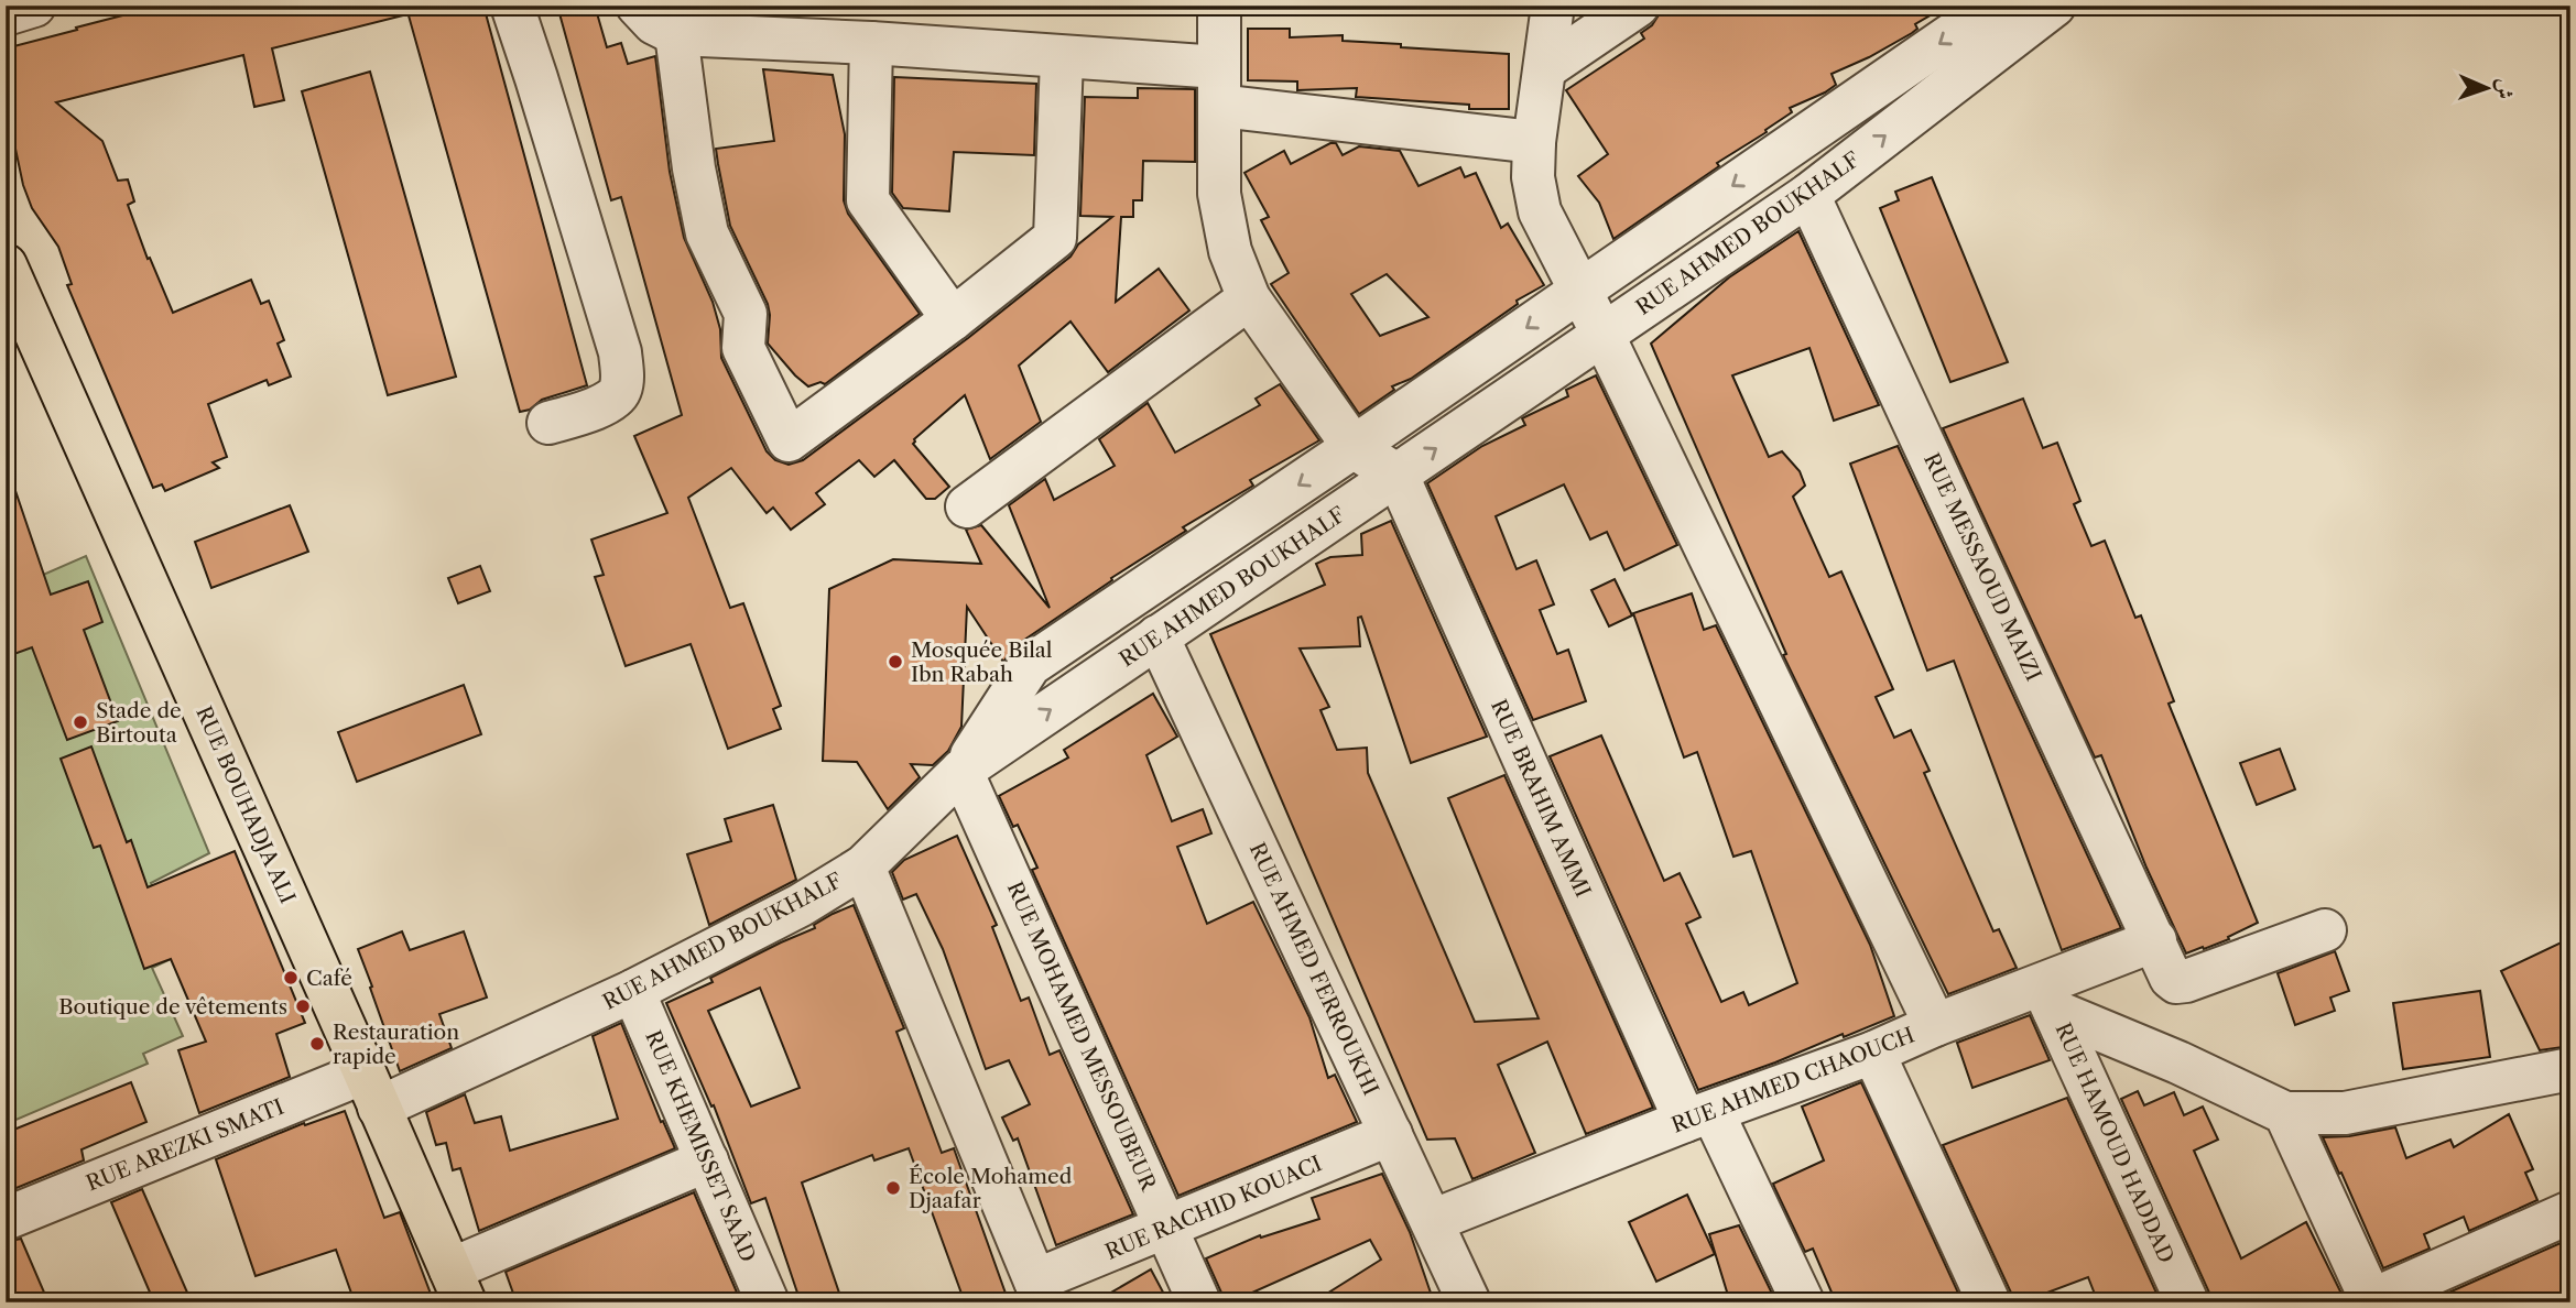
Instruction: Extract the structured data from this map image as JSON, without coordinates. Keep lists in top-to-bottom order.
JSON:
{
  "streets": {
    "main road": ["RUE BOUHADJA ALI"],
    "street": [
      "RUE AHMED BOUKHALF",
      "RUE MESSAOUD MAIZI",
      "RUE BRAHIM AMMI",
      "RUE AHMED FERROUKHI",
      "RUE MOHAMED MESSOUBEUR",
      "RUE AHMED CHAOUCH",
      "RUE HAMOUD HADDAD",
      "RUE AREZKI SMATI",
      "RUE KHEMISSET SAÂD",
      "RUE RACHID KOUACI"
    ]
  },
  "crossings": [
    ["RUE AHMED BOUKHALF", "RUE MESSAOUD MAIZI"],
    ["RUE AHMED BOUKHALF", "RUE BRAHIM AMMI"],
    ["RUE AHMED BOUKHALF", "RUE BOUHADJA ALI"],
    ["RUE AHMED BOUKHALF", "RUE AHMED FERROUKHI"],
    ["RUE AHMED BOUKHALF", "RUE MOHAMED MESSOUBEUR"],
    ["RUE AHMED BOUKHALF", "RUE AREZKI SMATI"],
    ["RUE AHMED BOUKHALF", "RUE KHEMISSET SAÂD"],
    ["RUE MESSAOUD MAIZI", "RUE AHMED CHAOUCH"],
    ["RUE BRAHIM AMMI", "RUE AHMED CHAOUCH"],
    ["RUE BOUHADJA ALI", "RUE AREZKI SMATI"],
    ["RUE AHMED FERROUKHI", "RUE AHMED CHAOUCH"],
    ["RUE AHMED FERROUKHI", "RUE RACHID KOUACI"],
    ["RUE MOHAMED MESSOUBEUR", "RUE RACHID KOUACI"],
    ["RUE AHMED CHAOUCH", "RUE HAMOUD HADDAD"]
  ],
  "places": [
    "Mosquée Bilal Ibn Rabah",
    "Stade de Birtouta",
    "Café",
    "Boutique de vêtements",
    "Restauration rapide",
    "École Mohamed Djaafar"
  ],
  "north": "right"
}
